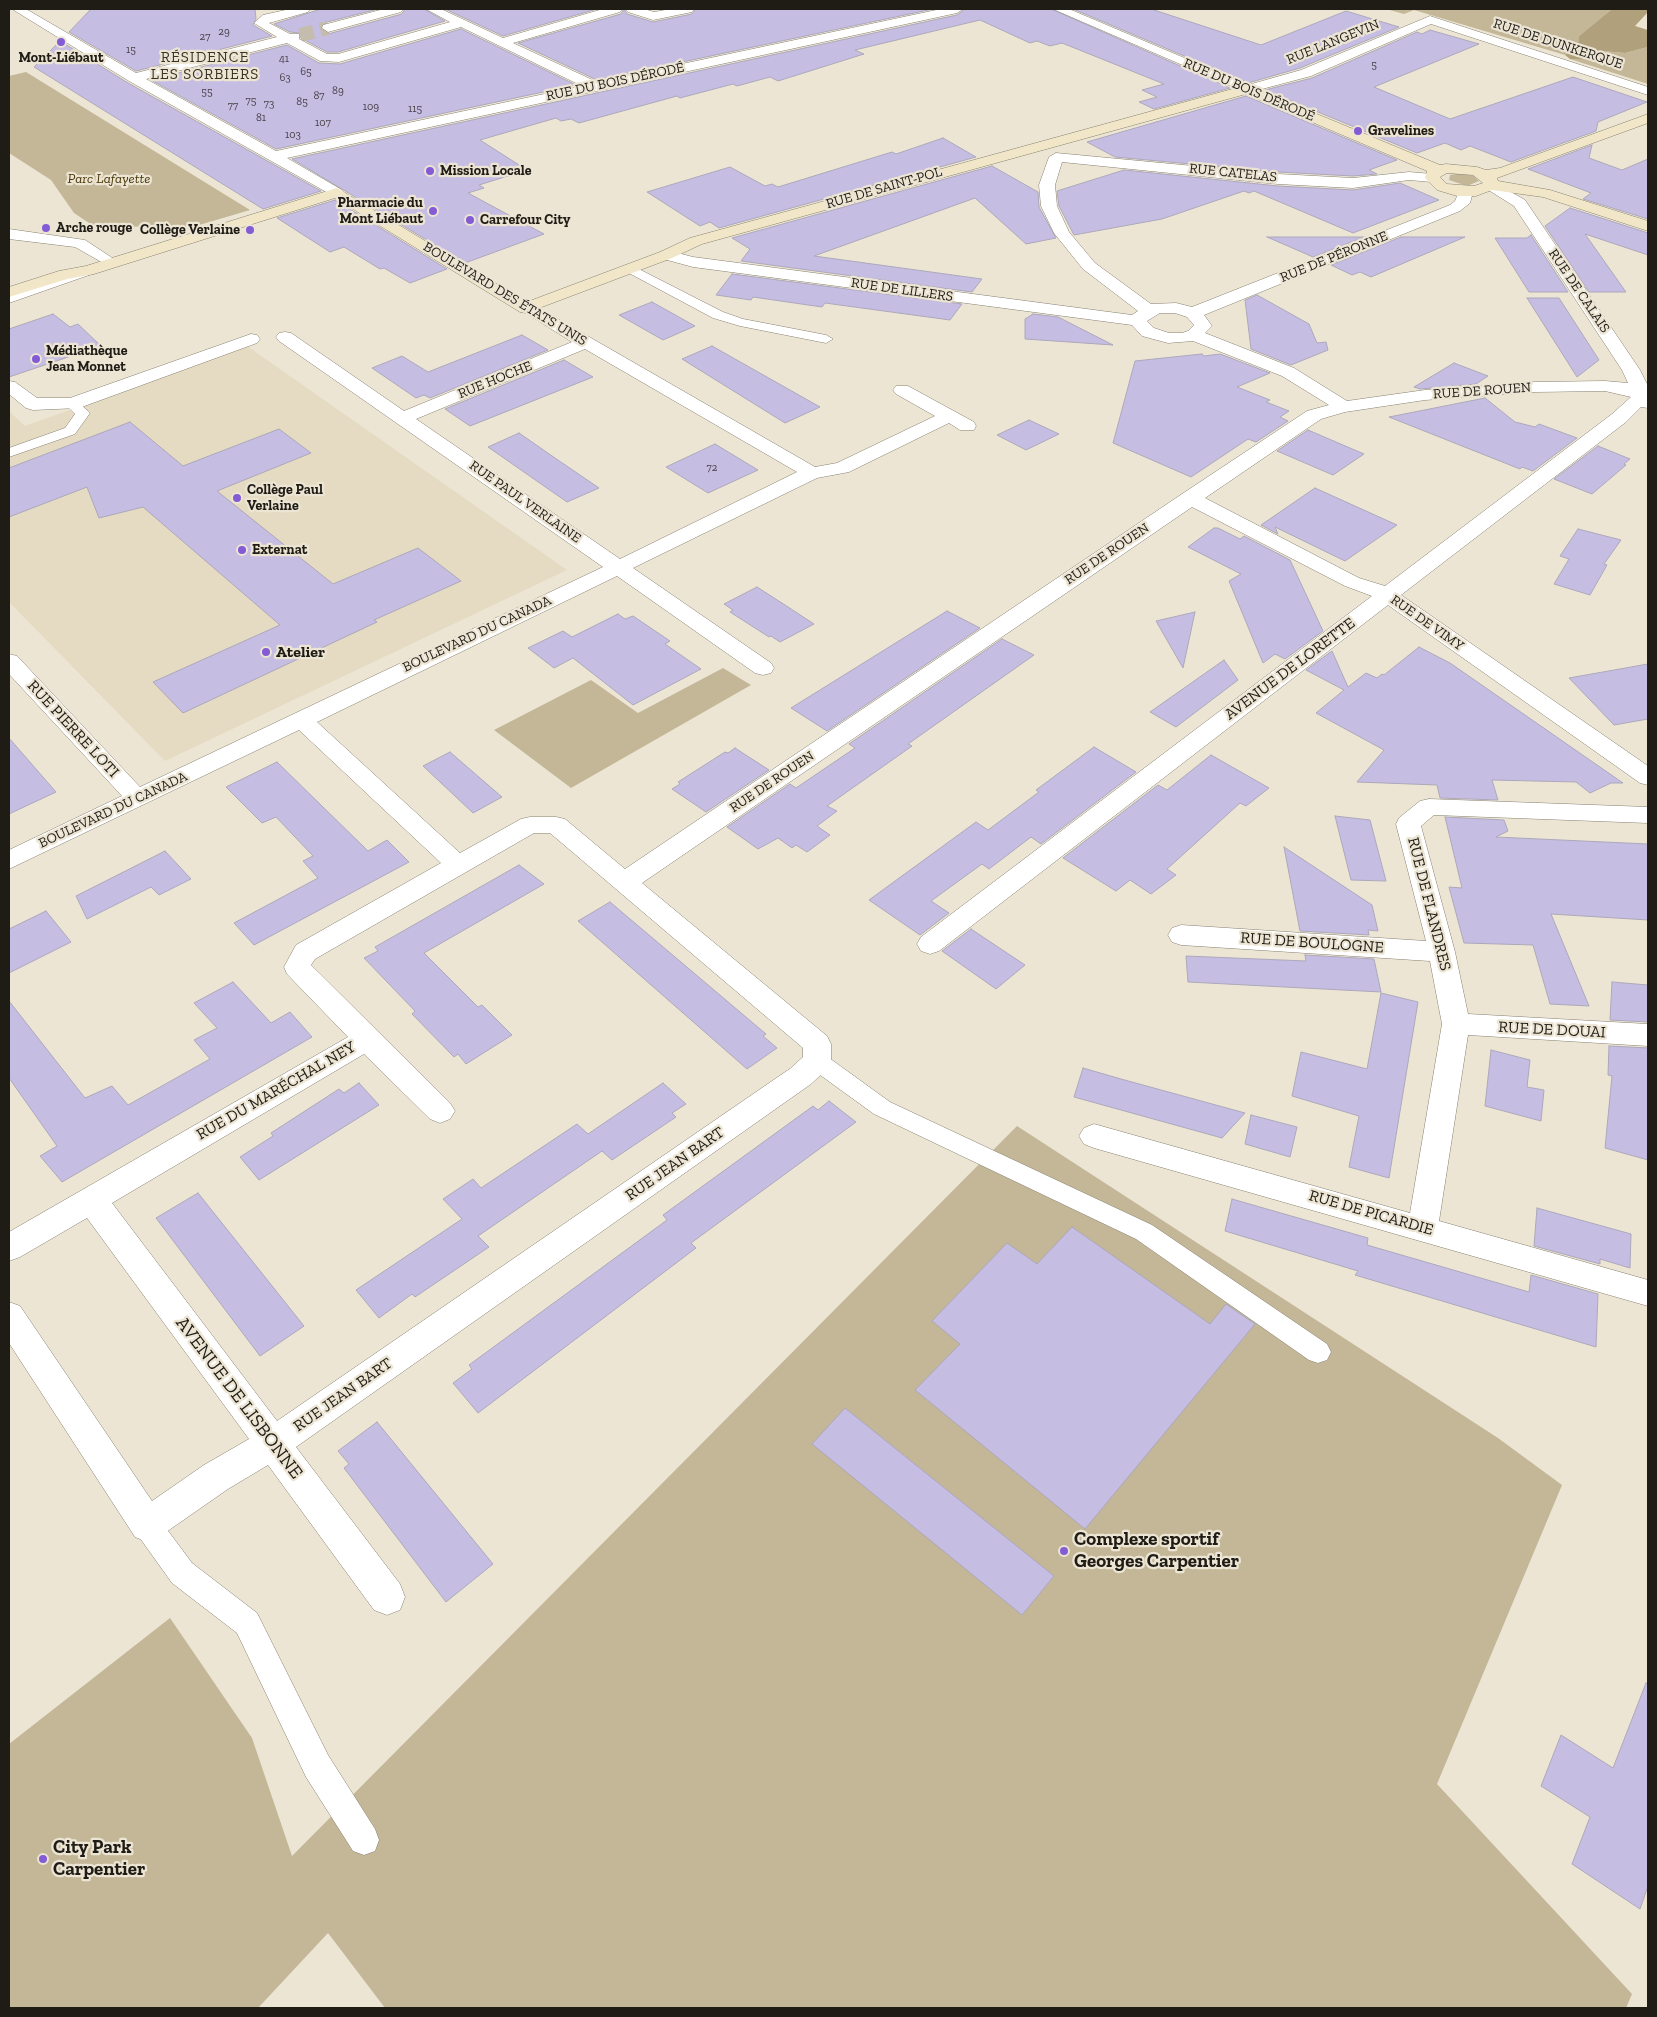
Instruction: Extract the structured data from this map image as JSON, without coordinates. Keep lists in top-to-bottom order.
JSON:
{
  "streets": {
    "street": [
      "RUE LANGEVIN",
      "RUE DE DUNKERQUE",
      "RUE DU BOIS DÉRODÉ",
      "RUE CATELAS",
      "RUE DE SAINT-POL",
      "RUE DE PÉRONNE",
      "RUE DE LILLERS",
      "RUE DE CALAIS",
      "BOULEVARD DES ÉTATS UNIS",
      "RUE HOCHE",
      "RUE DE ROUEN",
      "RUE PAUL VERLAINE",
      "RUE DE VIMY",
      "BOULEVARD DU CANADA",
      "AVENUE DE LORETTE",
      "RUE PIERRE LOTI",
      "RUE DE FLANDRES",
      "RUE DE BOULOGNE",
      "RUE DE DOUAI",
      "RUE DU MARÉCHAL NEY",
      "RUE JEAN BART",
      "RUE DE PICARDIE",
      "AVENUE DE LISBONNE"
    ]
  },
  "crossings": [
    ["RUE LANGEVIN", "RUE DE DUNKERQUE"],
    ["RUE LANGEVIN", "RUE DU BOIS DÉRODÉ"],
    ["RUE LANGEVIN", "RUE DE SAINT-POL"],
    ["RUE DU BOIS DÉRODÉ", "RUE CATELAS"],
    ["RUE DU BOIS DÉRODÉ", "RUE DE SAINT-POL"],
    ["RUE DU BOIS DÉRODÉ", "RUE DE PÉRONNE"],
    ["RUE DU BOIS DÉRODÉ", "BOULEVARD DES ÉTATS UNIS"],
    ["RUE CATELAS", "RUE DE SAINT-POL"],
    ["RUE DE SAINT-POL", "RUE DE LILLERS"],
    ["RUE DE SAINT-POL", "BOULEVARD DES ÉTATS UNIS"],
    ["RUE DE PÉRONNE", "RUE DE LILLERS"],
    ["RUE DE CALAIS", "RUE DE ROUEN"],
    ["RUE DE CALAIS", "AVENUE DE LORETTE"],
    ["BOULEVARD DES ÉTATS UNIS", "RUE HOCHE"],
    ["BOULEVARD DES ÉTATS UNIS", "BOULEVARD DU CANADA"],
    ["RUE HOCHE", "RUE PAUL VERLAINE"],
    ["RUE DE ROUEN", "RUE DE VIMY"],
    ["RUE DE ROUEN", "AVENUE DE LORETTE"],
    ["RUE PAUL VERLAINE", "BOULEVARD DU CANADA"],
    ["RUE DE VIMY", "AVENUE DE LORETTE"],
    ["BOULEVARD DU CANADA", "RUE PIERRE LOTI"],
    ["RUE DE FLANDRES", "RUE DE BOULOGNE"],
    ["RUE DE FLANDRES", "RUE DE DOUAI"],
    ["RUE DE FLANDRES", "RUE DE PICARDIE"],
    ["RUE DU MARÉCHAL NEY", "AVENUE DE LISBONNE"],
    ["RUE JEAN BART", "AVENUE DE LISBONNE"]
  ],
  "districts": ["RÉSIDENCE LES SORBIERS"],
  "parks": ["Parc Lafayette"],
  "places": [
    "Mont-Liébaut",
    "Gravelines",
    "Mission Locale",
    "Pharmacie du Mont Liébaut",
    "Carrefour City",
    "Arche rouge",
    "Collège Verlaine",
    "Médiathèque Jean Monnet",
    "Collège Paul Verlaine",
    "Externat",
    "Atelier",
    "Complexe sportif Georges Carpentier",
    "City Park Carpentier"
  ],
  "house_numbers": [
    "29",
    "27",
    "15",
    "41",
    "5",
    "65",
    "63",
    "89",
    "55",
    "87",
    "75",
    "85",
    "73",
    "77",
    "109",
    "115",
    "81",
    "107",
    "103",
    "72"
  ]
}
